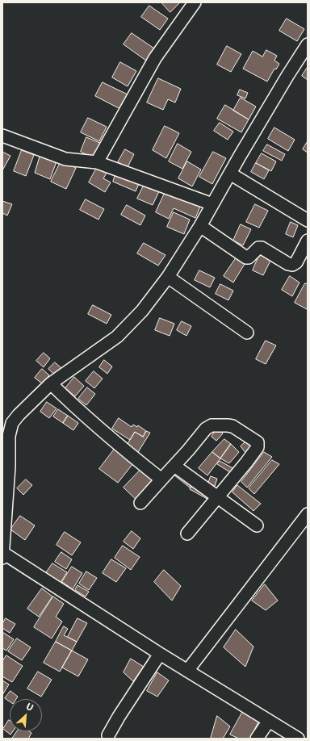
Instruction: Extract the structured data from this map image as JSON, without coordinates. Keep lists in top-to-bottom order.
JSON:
{
  "north": "top right"
}
